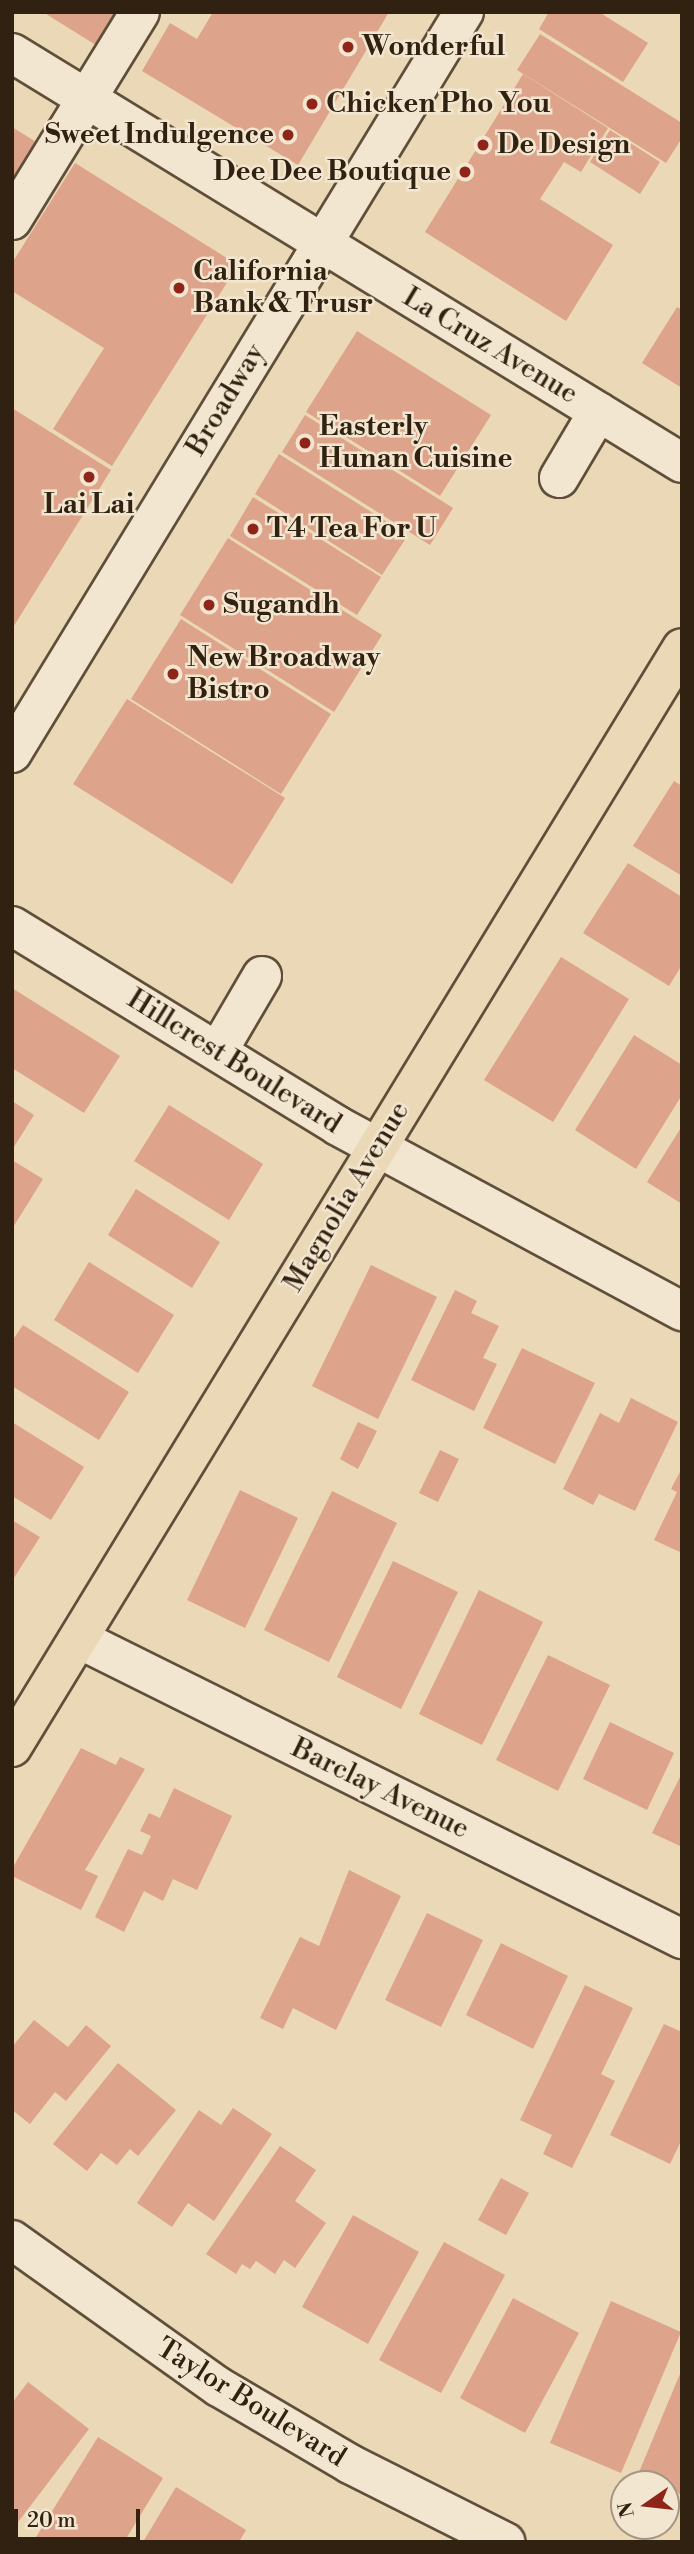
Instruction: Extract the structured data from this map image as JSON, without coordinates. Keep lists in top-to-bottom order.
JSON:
{
  "streets": {
    "main road": ["Magnolia Avenue"],
    "street": [
      "La Cruz Avenue",
      "Broadway",
      "Hillcrest Boulevard",
      "Barclay Avenue",
      "Taylor Boulevard"
    ]
  },
  "crossings": [
    ["La Cruz Avenue", "Broadway"],
    ["Hillcrest Boulevard", "Magnolia Avenue"],
    ["Magnolia Avenue", "Barclay Avenue"]
  ],
  "places": [
    "Wonderful",
    "Chicken Pho You",
    "Sweet Indulgence",
    "De Design",
    "Dee Dee Boutique",
    "California Bank & Trusr",
    "Easterly Hunan Cuisine",
    "Lai Lai",
    "T4 Tea For U",
    "Sugandh",
    "New Broadway Bistro"
  ],
  "scale_bar": "20 m",
  "north": "left"
}
